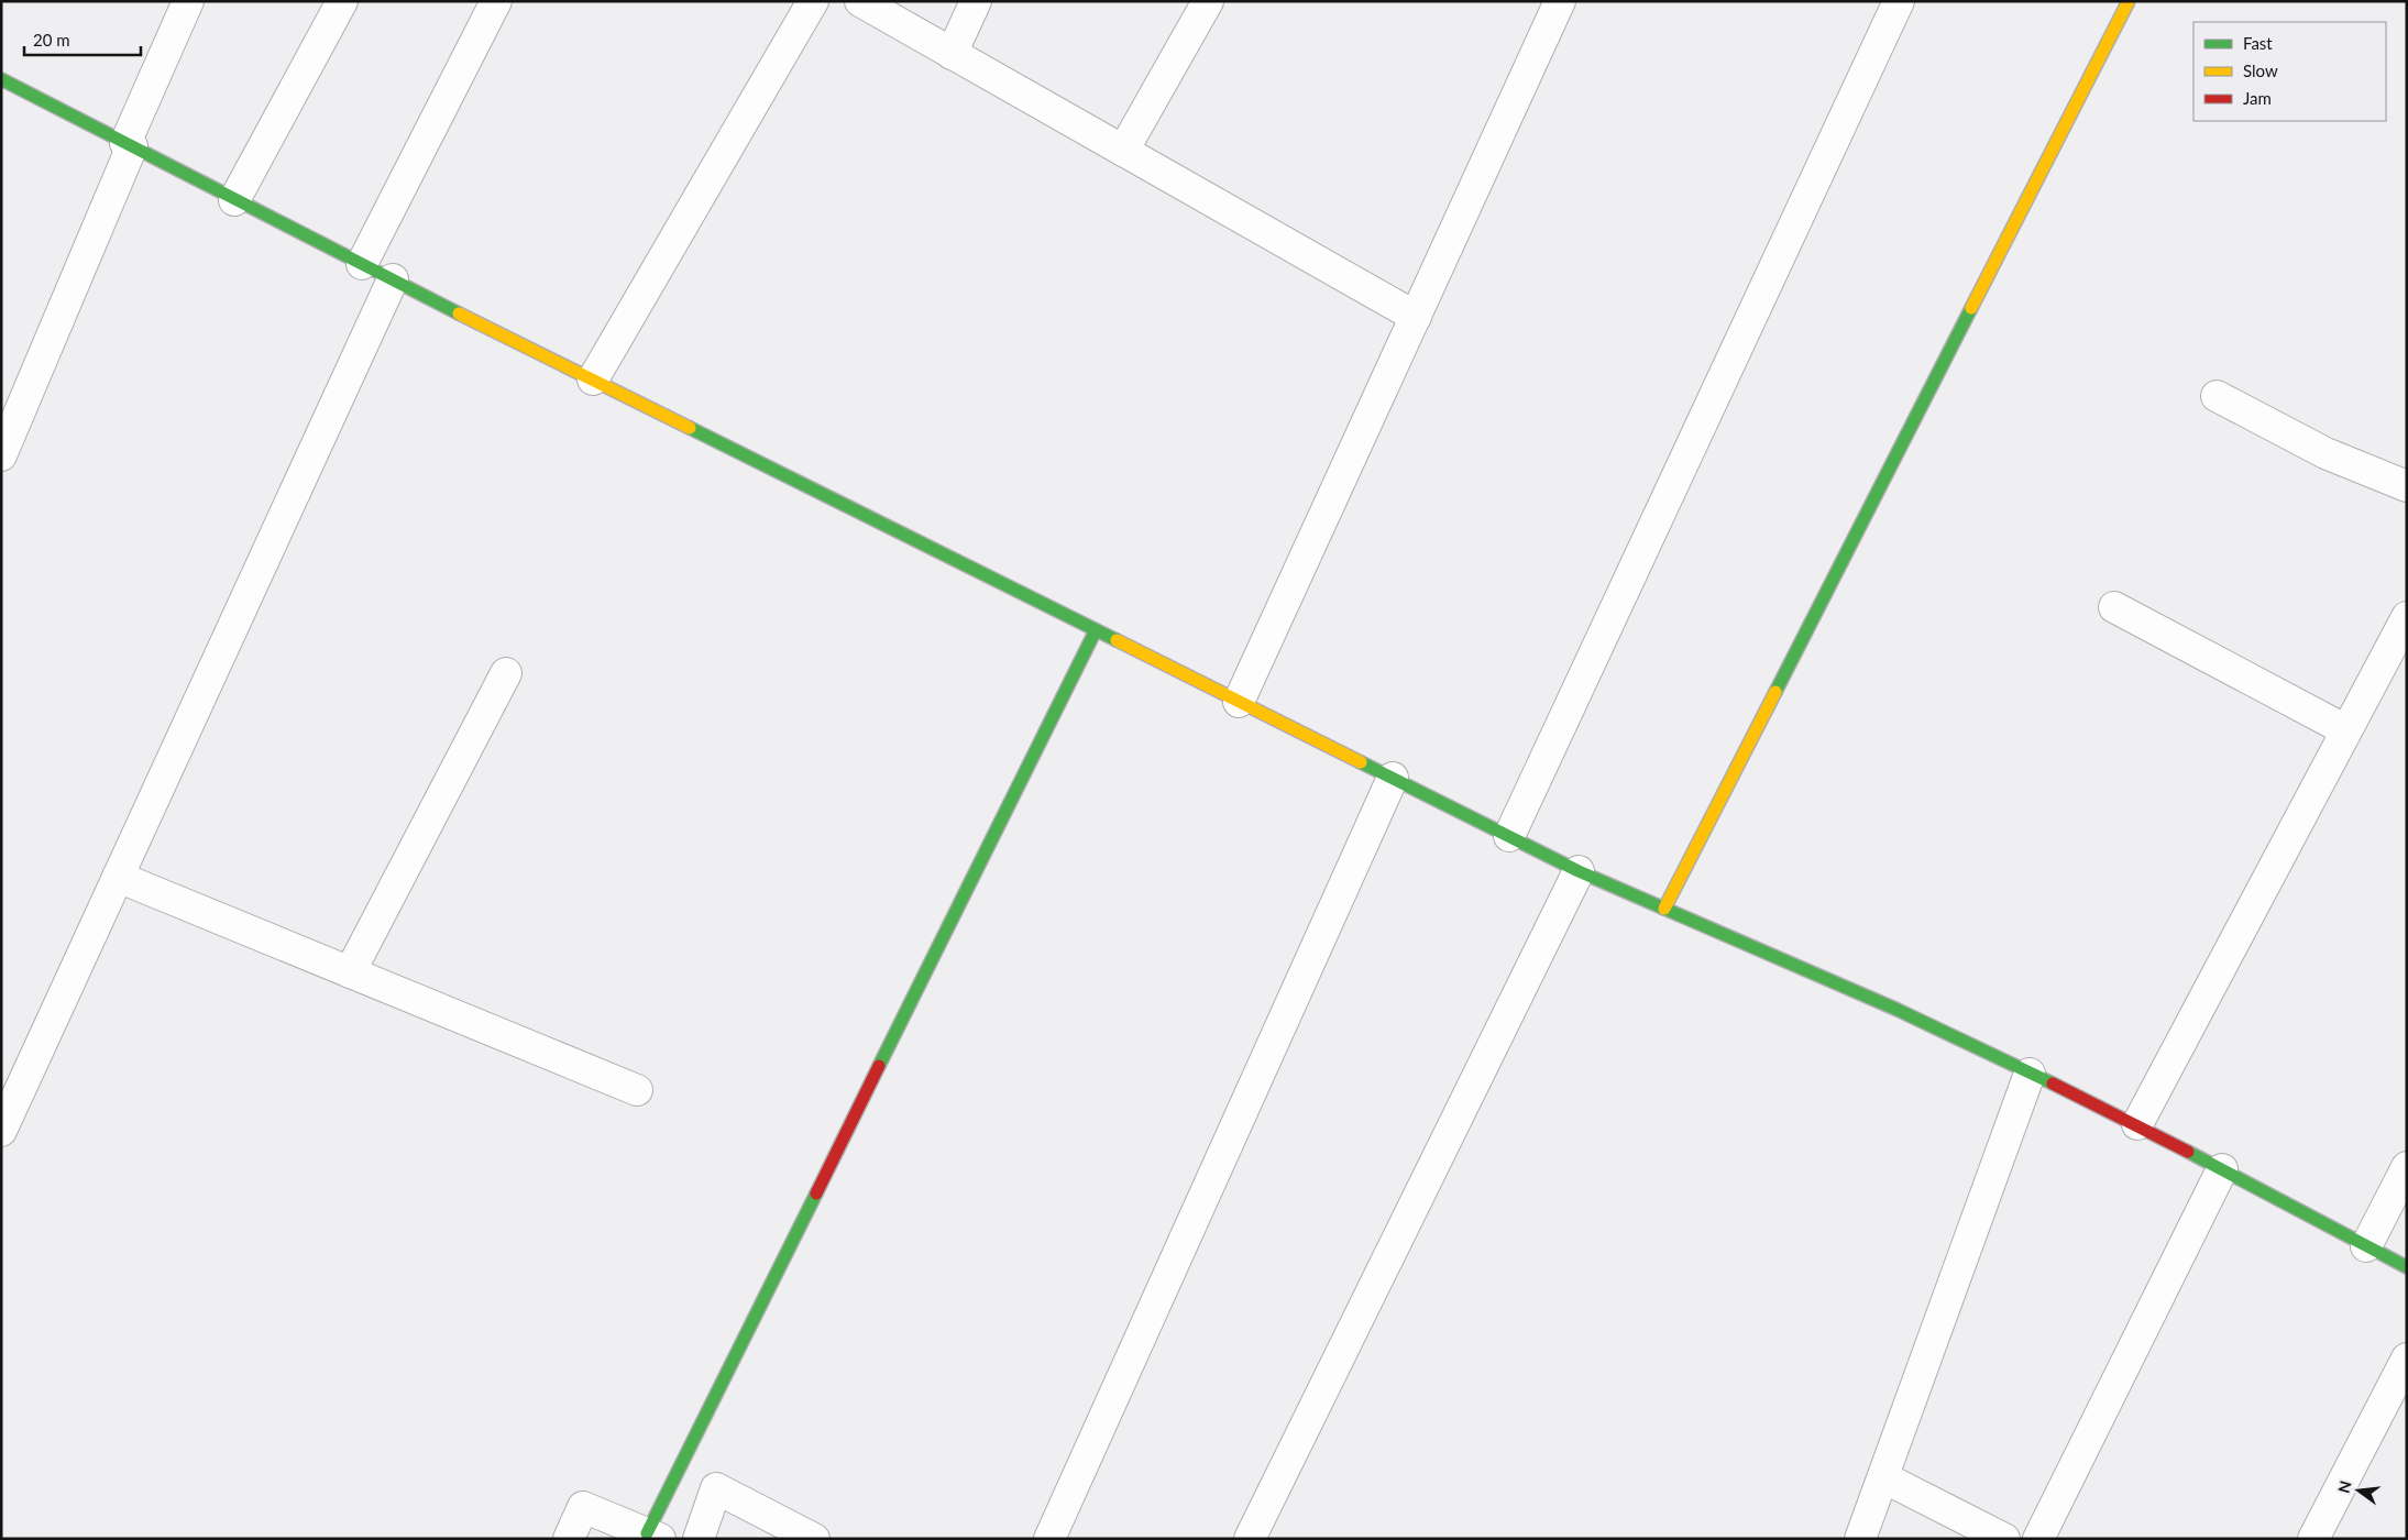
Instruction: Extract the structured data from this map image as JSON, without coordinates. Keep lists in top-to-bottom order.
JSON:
{
  "legend": ["Fast", "Slow", "Jam"],
  "scale_bar": "20 m",
  "north": "left"
}
